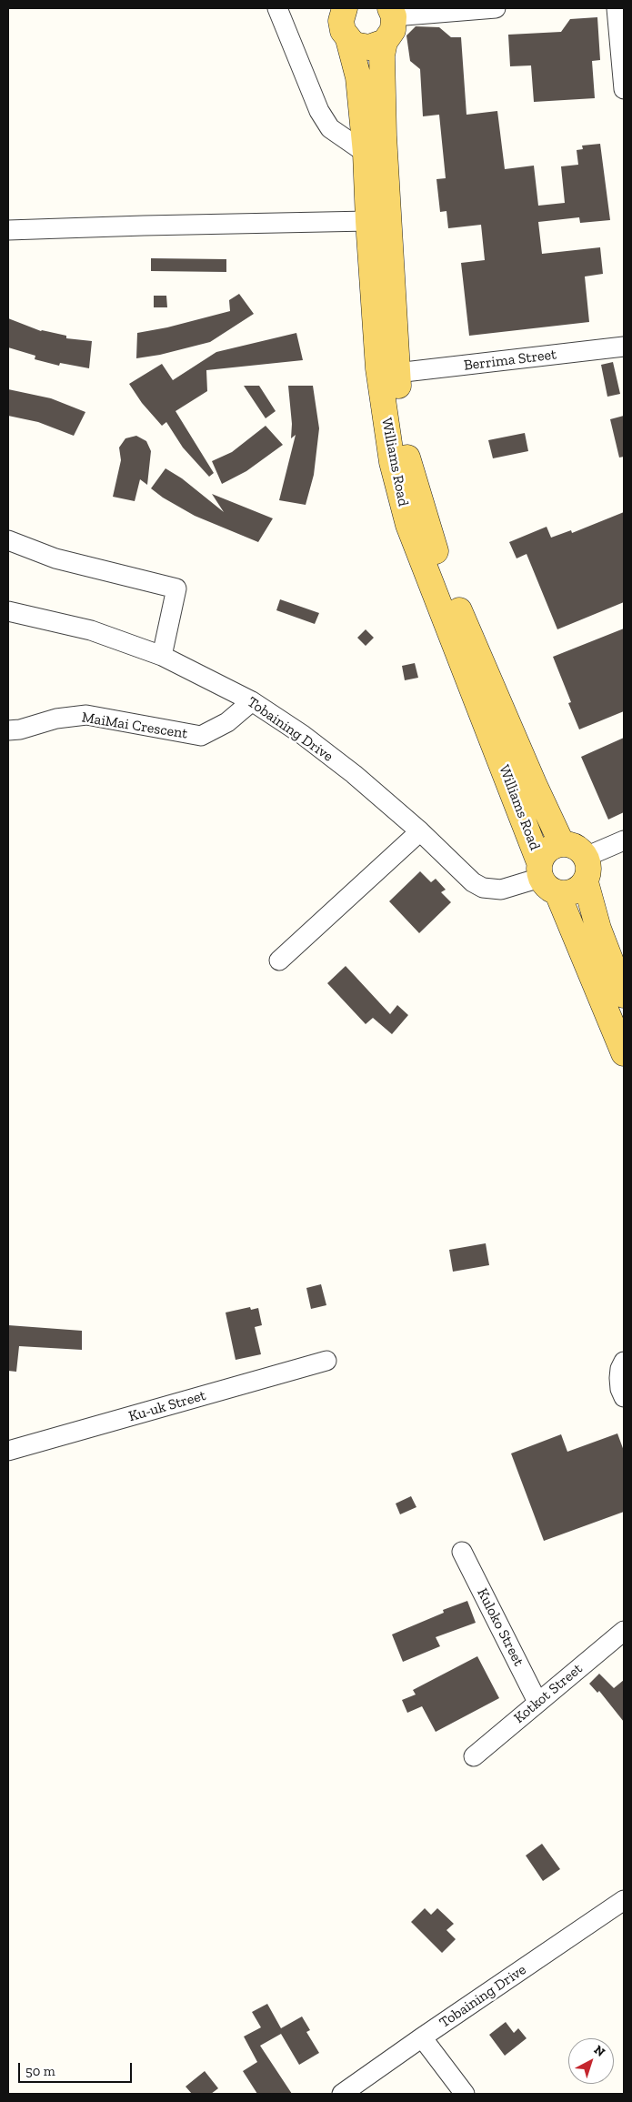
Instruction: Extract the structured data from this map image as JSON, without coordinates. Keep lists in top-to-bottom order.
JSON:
{
  "streets": {
    "main road": ["Williams Road"],
    "street": [
      "Berrima Street",
      "MaiMai Crescent",
      "Tobaining Drive",
      "Ku-uk Street",
      "Kuloko Street",
      "Kotkot Street"
    ]
  },
  "crossings": [
    ["Berrima Street", "Williams Road"],
    ["Williams Road", "Tobaining Drive"],
    ["MaiMai Crescent", "Tobaining Drive"],
    ["Kuloko Street", "Kotkot Street"]
  ],
  "scale_bar": "50 m",
  "north": "top right"
}
